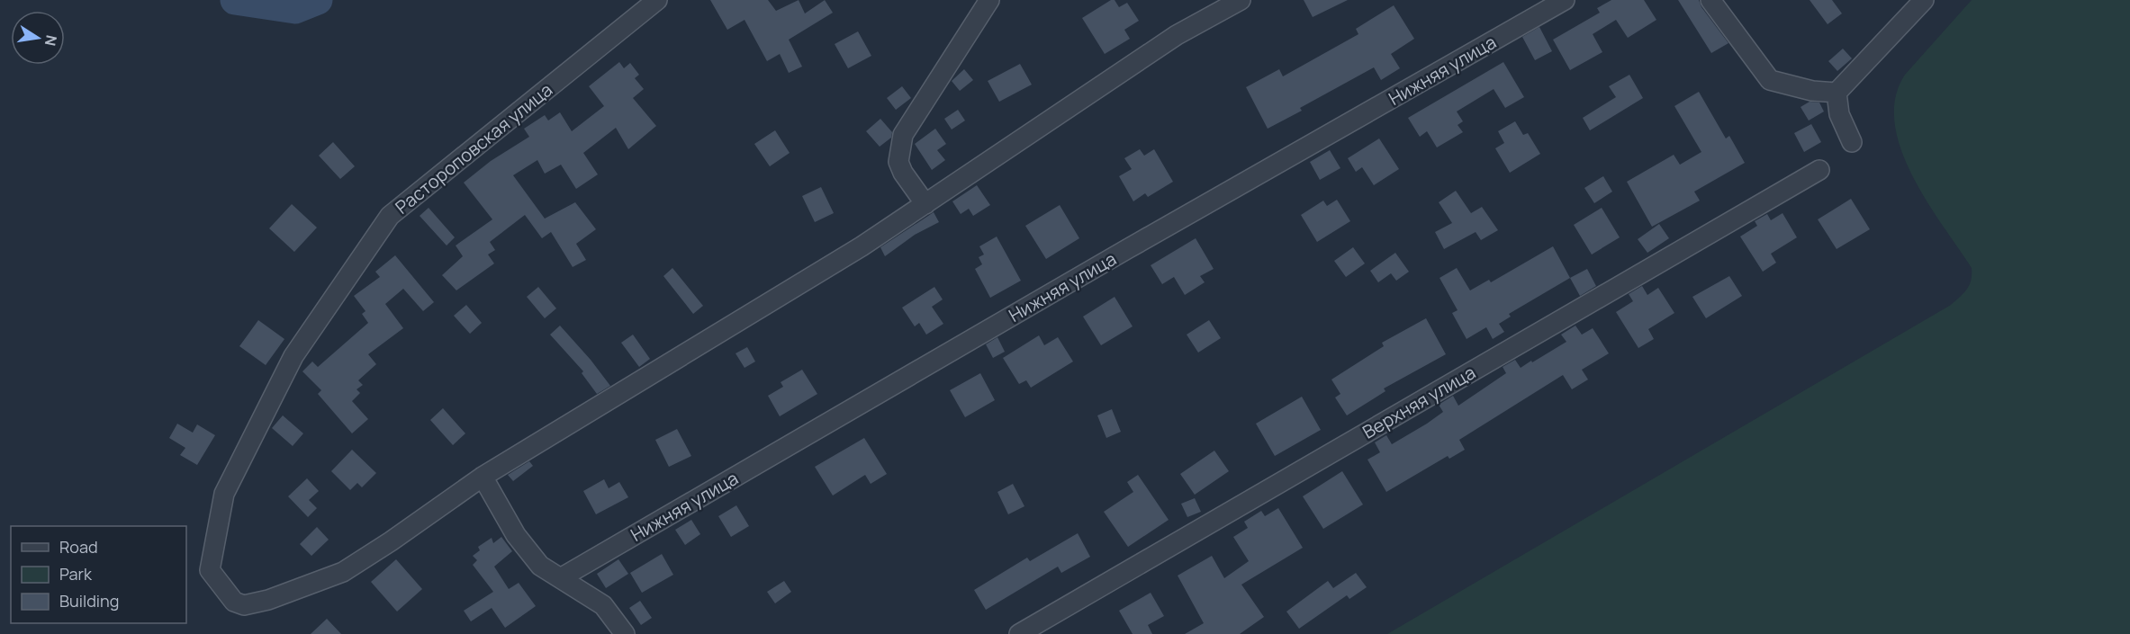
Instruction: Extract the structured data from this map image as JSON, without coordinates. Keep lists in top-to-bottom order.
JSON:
{
  "streets": {
    "street": ["Нижняя улица", "Растороповская улица", "Верхняя улица"]
  },
  "legend": ["Road", "Park", "Building"],
  "north": "right"
}
